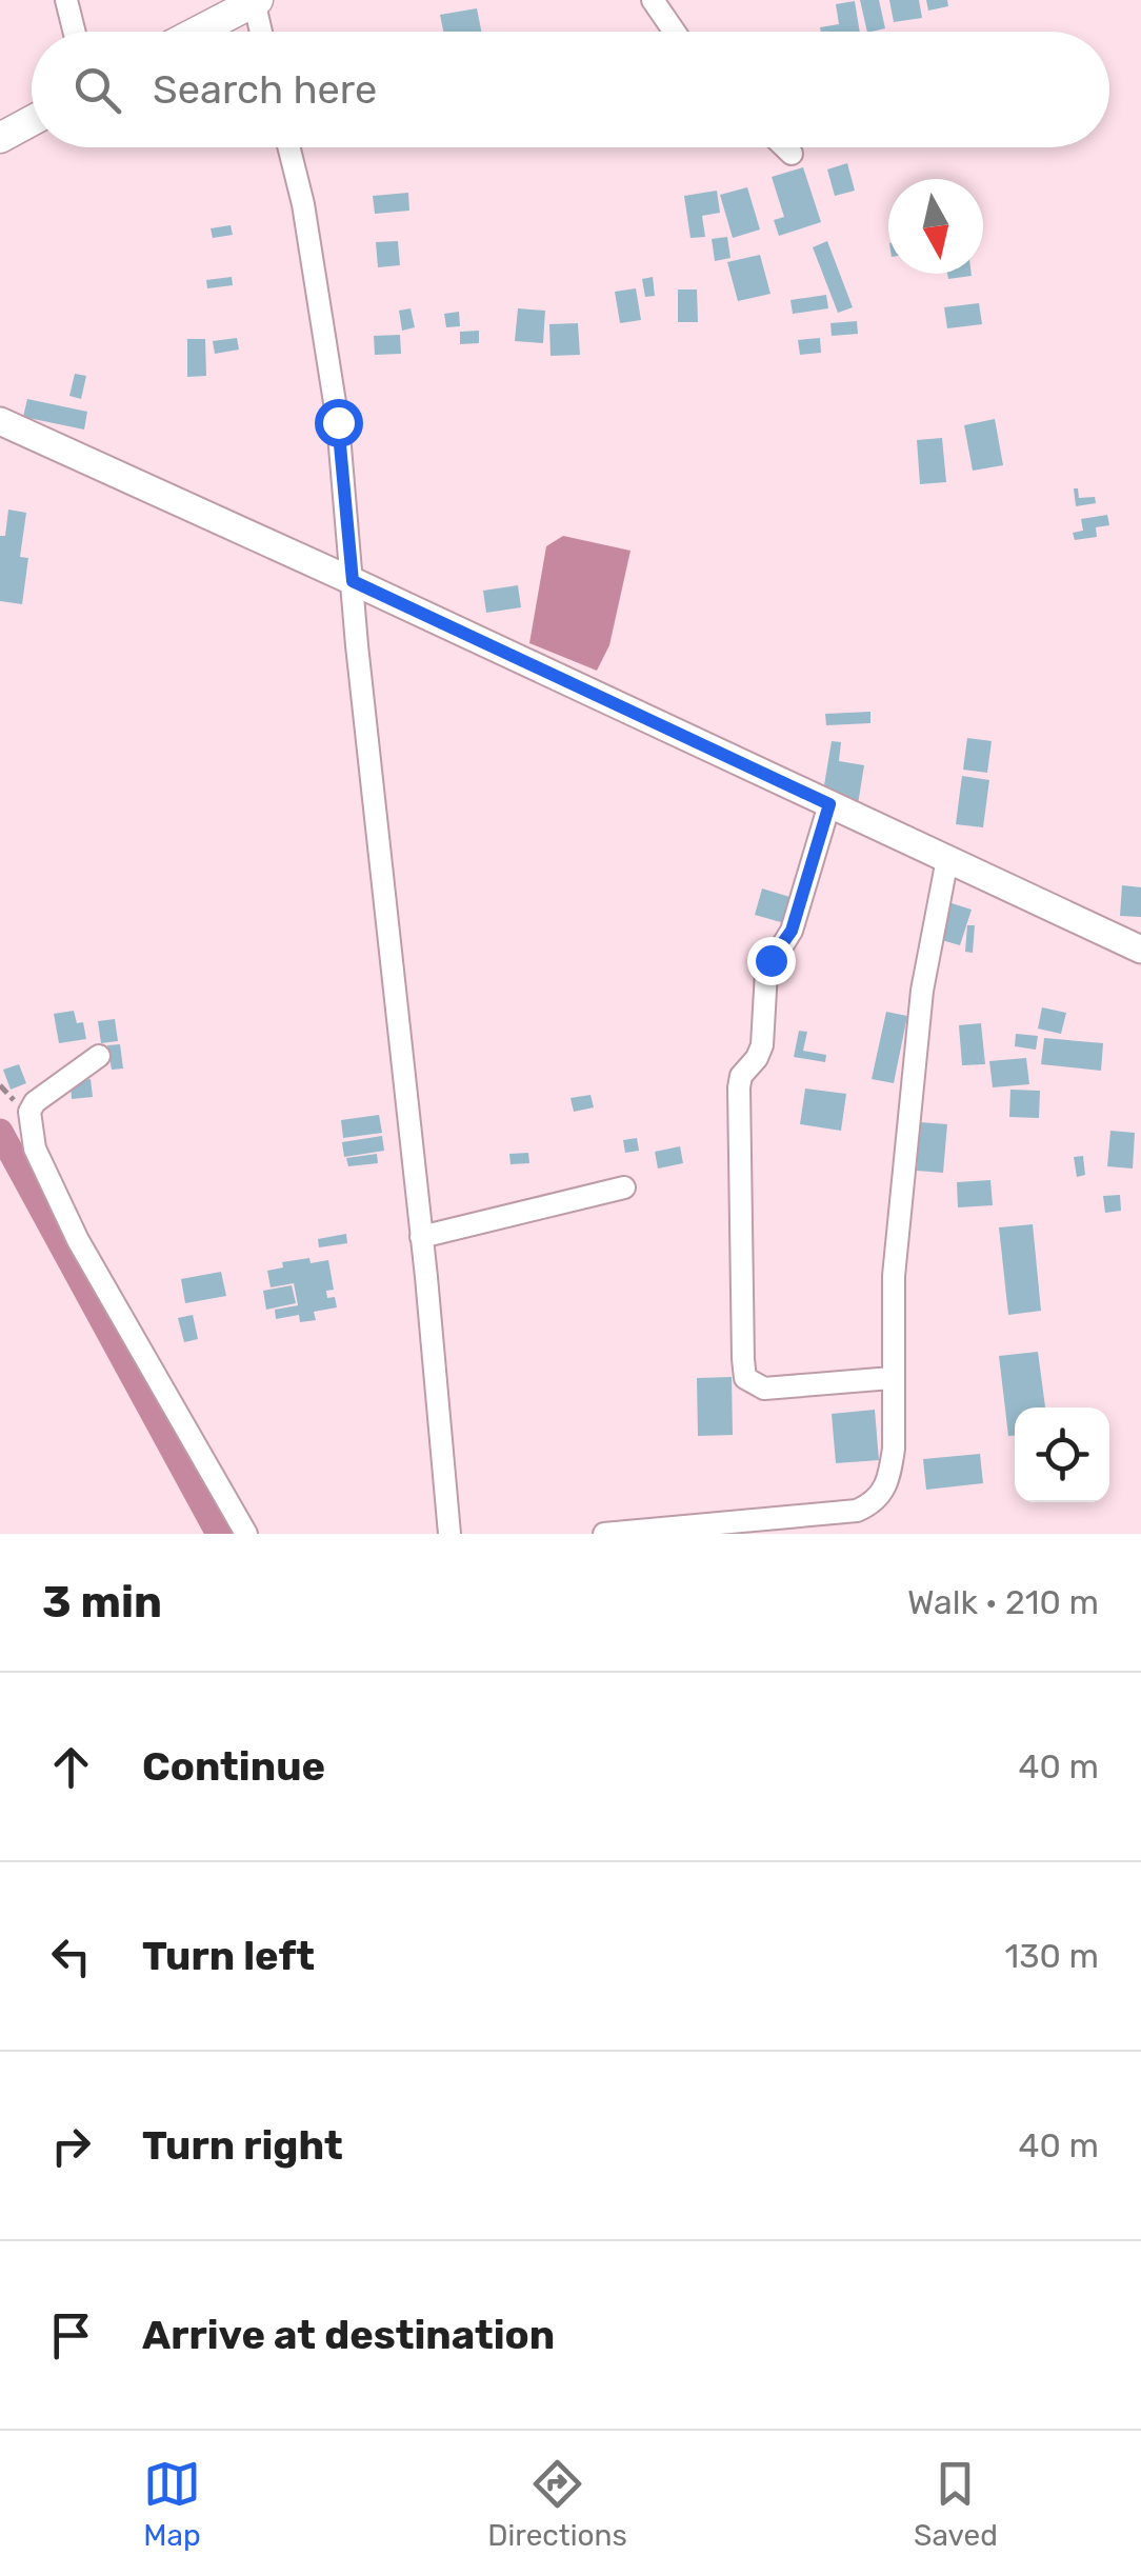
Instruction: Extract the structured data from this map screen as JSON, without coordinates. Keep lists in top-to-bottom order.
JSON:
{
  "north": "bottom",
  "page": {
    "search": "Search here",
    "heading": ["3 min", "Walk · 210 m"],
    "list": [
      ["Continue", "40 m"],
      ["Turn left", "130 m"],
      ["Turn right", "40 m"],
      "Arrive at destination"
    ],
    "nav": ["Map", "Directions", "Saved"]
  }
}
